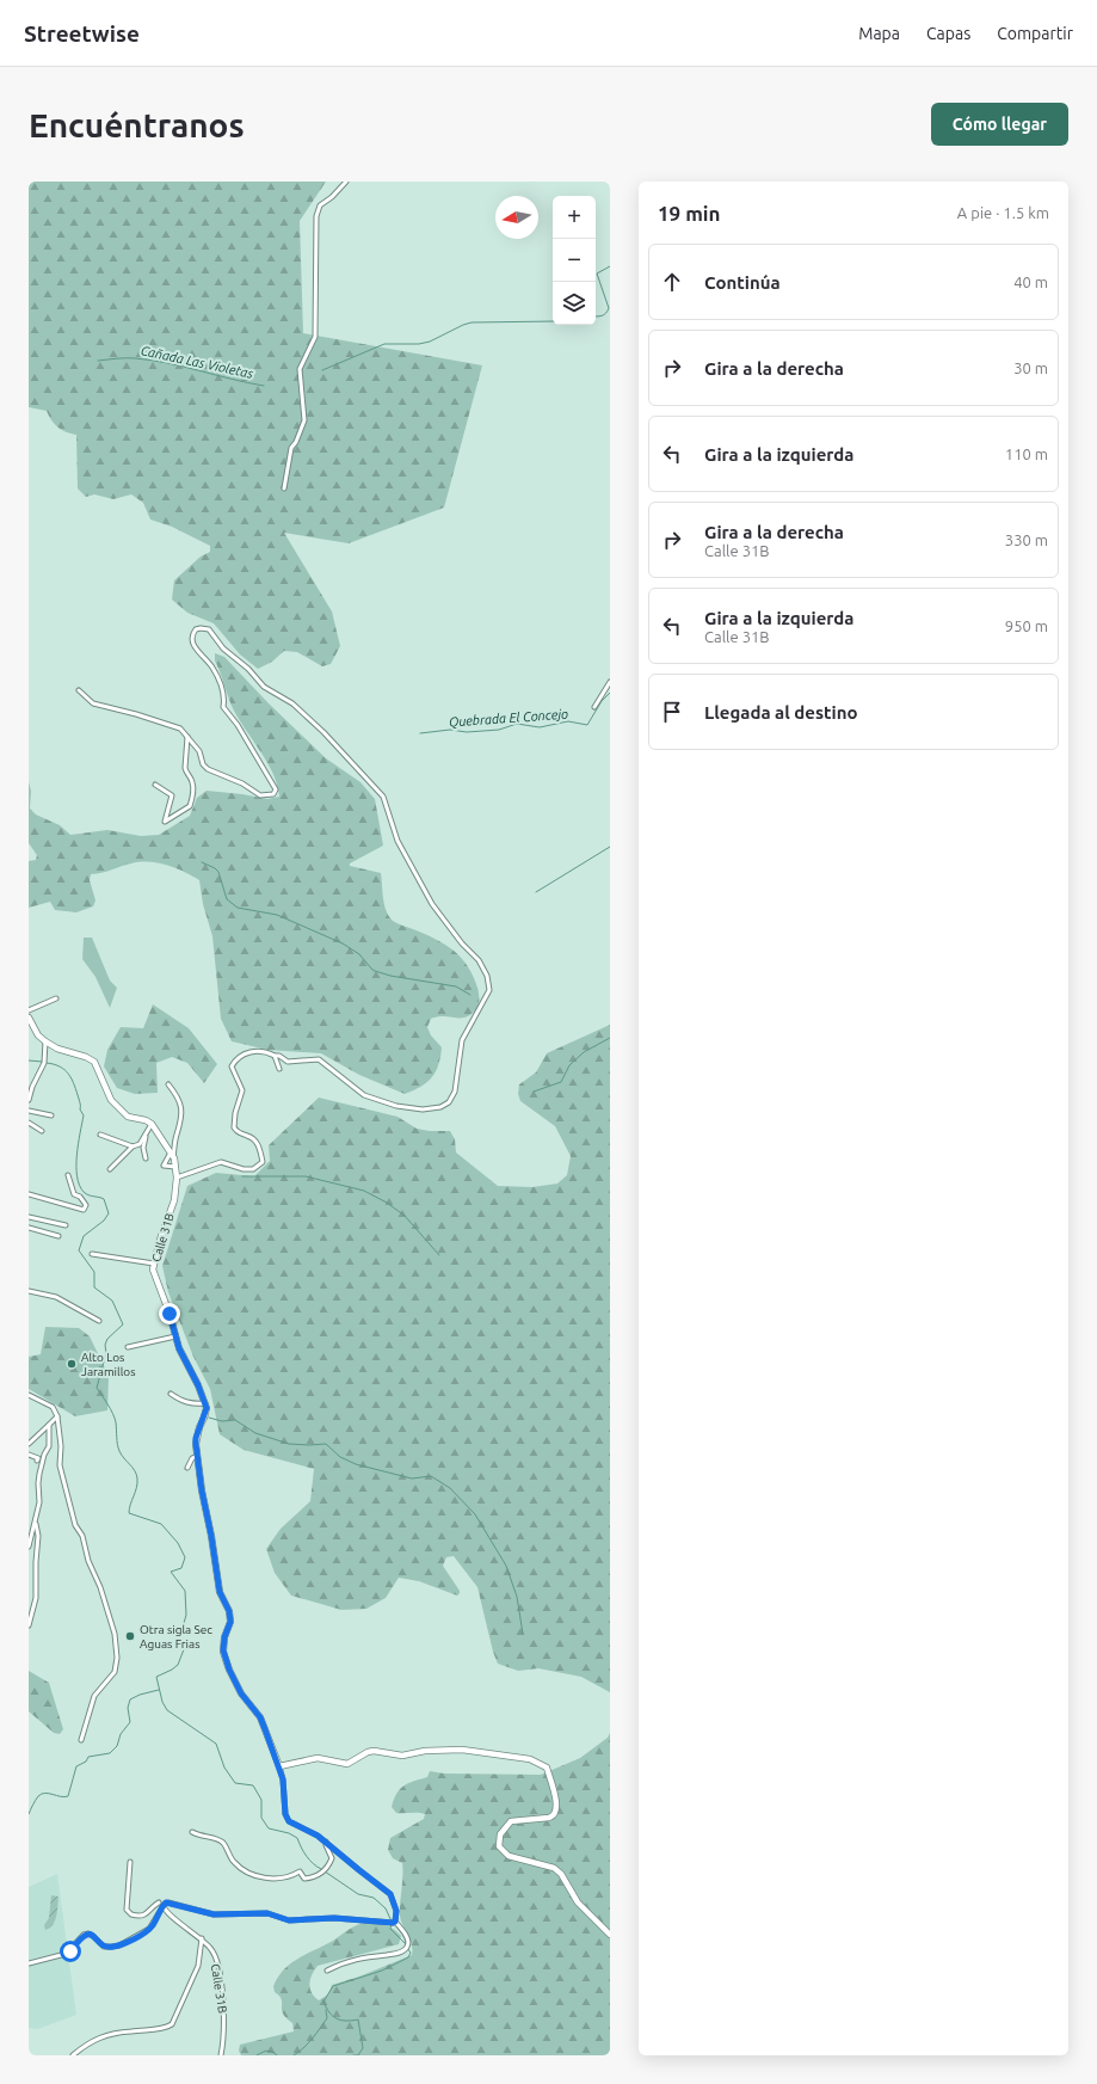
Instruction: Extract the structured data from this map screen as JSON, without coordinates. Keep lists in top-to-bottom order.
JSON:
{
  "streets": {
    "street": ["Calle 31B"]
  },
  "water": ["Cañada Las Violetas", "Quebrada El Concejo"],
  "places": ["Alto Los Jaramillos", "Otra sigla Sec Aguas Frias"],
  "north": "left",
  "page": {
    "header": "Streetwise",
    "nav": ["Mapa", "Capas", "Compartir"],
    "buttons": "Cómo llegar",
    "title": "Encuéntranos",
    "heading": ["19 min", "A pie · 1.5 km"],
    "map_buttons": ["+", "−"],
    "list": [
      ["Continúa", "40 m"],
      ["Gira a la derecha", "30 m"],
      ["Gira a la izquierda", "110 m"],
      ["Gira a la derecha", "Calle 31B", "330 m"],
      ["Gira a la izquierda", "Calle 31B", "950 m"],
      "Llegada al destino"
    ]
  }
}
